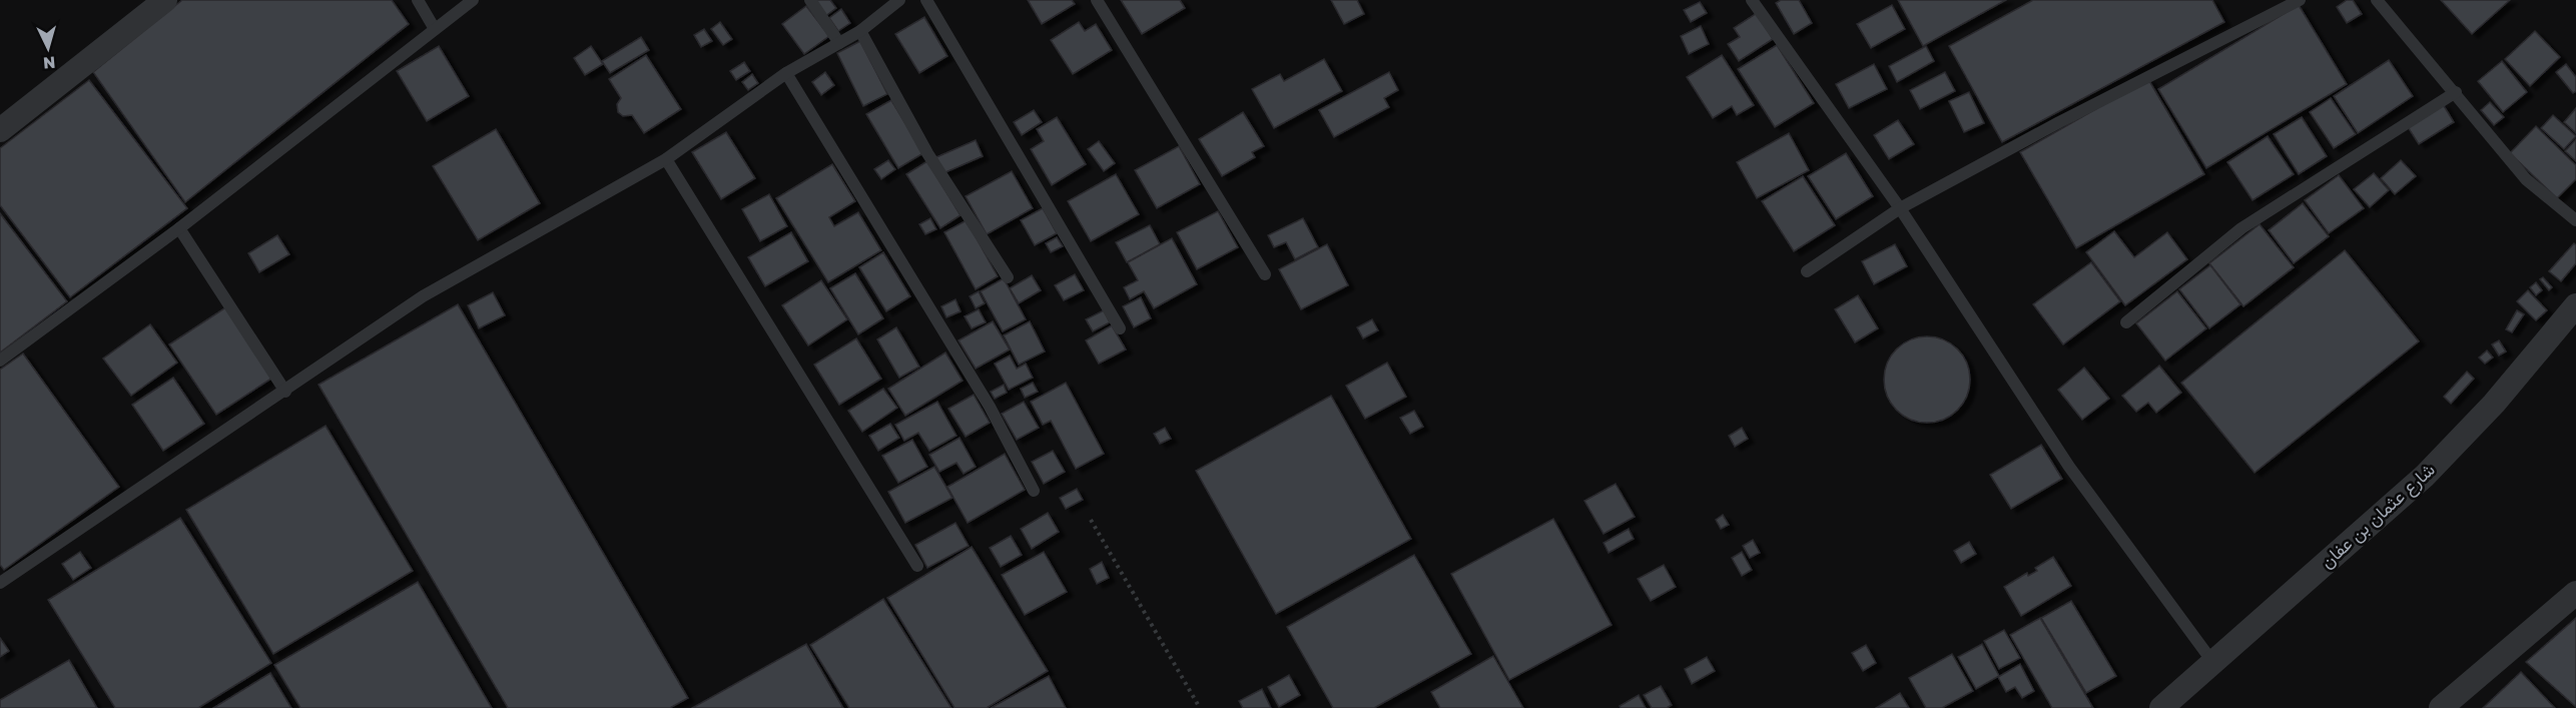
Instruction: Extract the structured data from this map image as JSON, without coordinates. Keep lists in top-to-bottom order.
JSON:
{
  "streets": {
    "street": ["شارع عثمان بن عفان"]
  },
  "north": "bottom"
}
